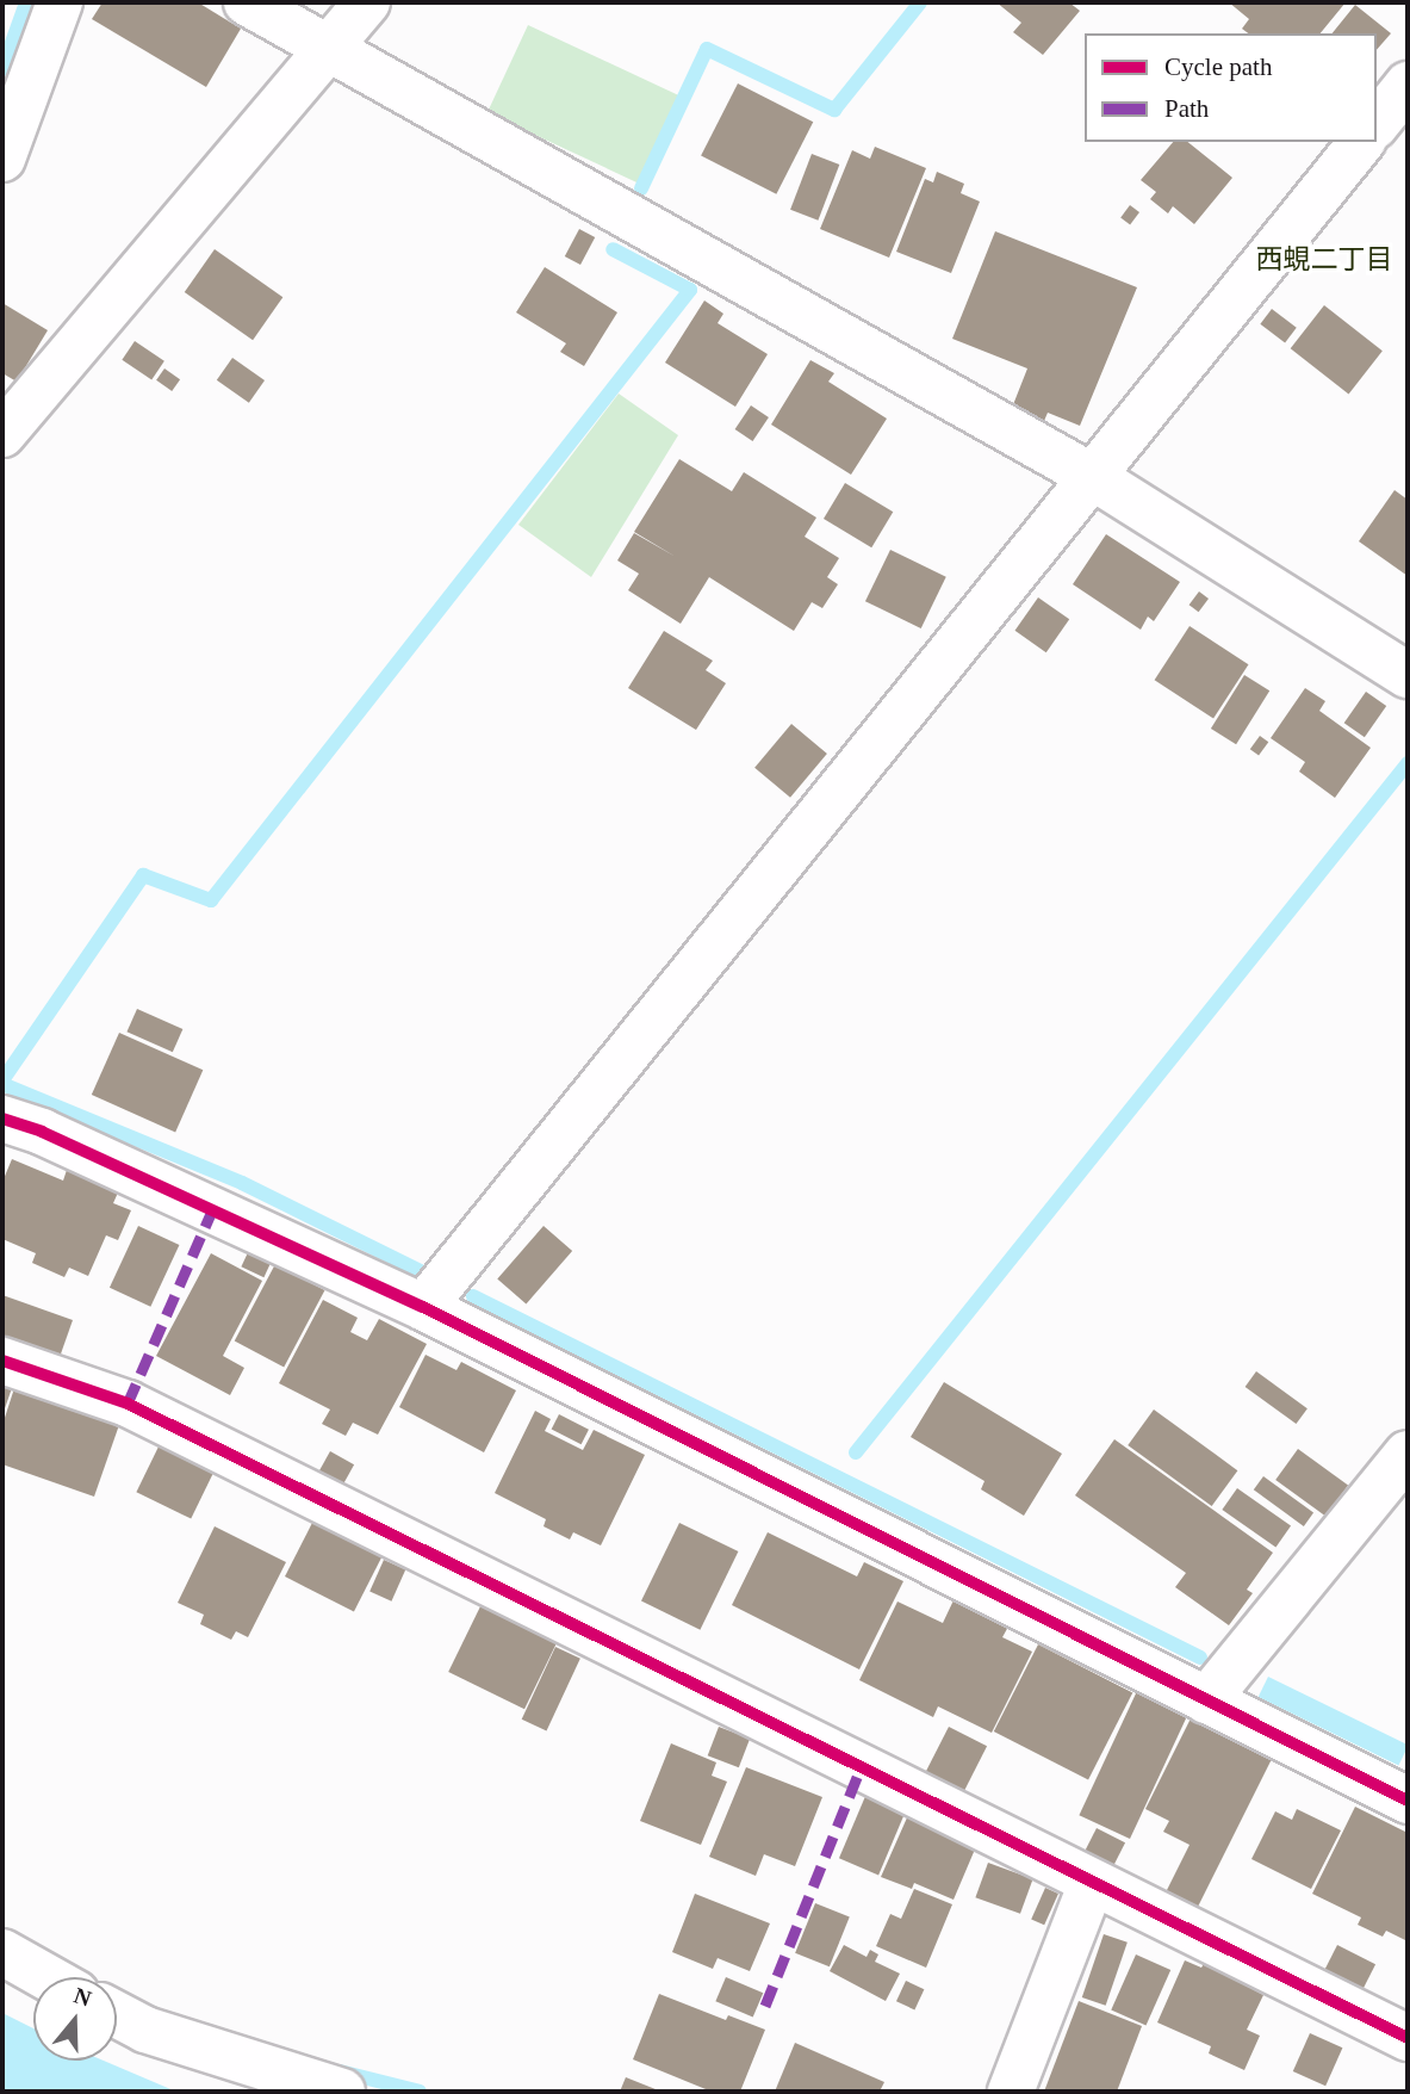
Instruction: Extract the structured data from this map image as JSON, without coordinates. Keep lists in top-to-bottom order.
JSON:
{
  "districts": ["西蜆二丁目"],
  "legend": ["Cycle path", "Path"],
  "north": "top"
}
